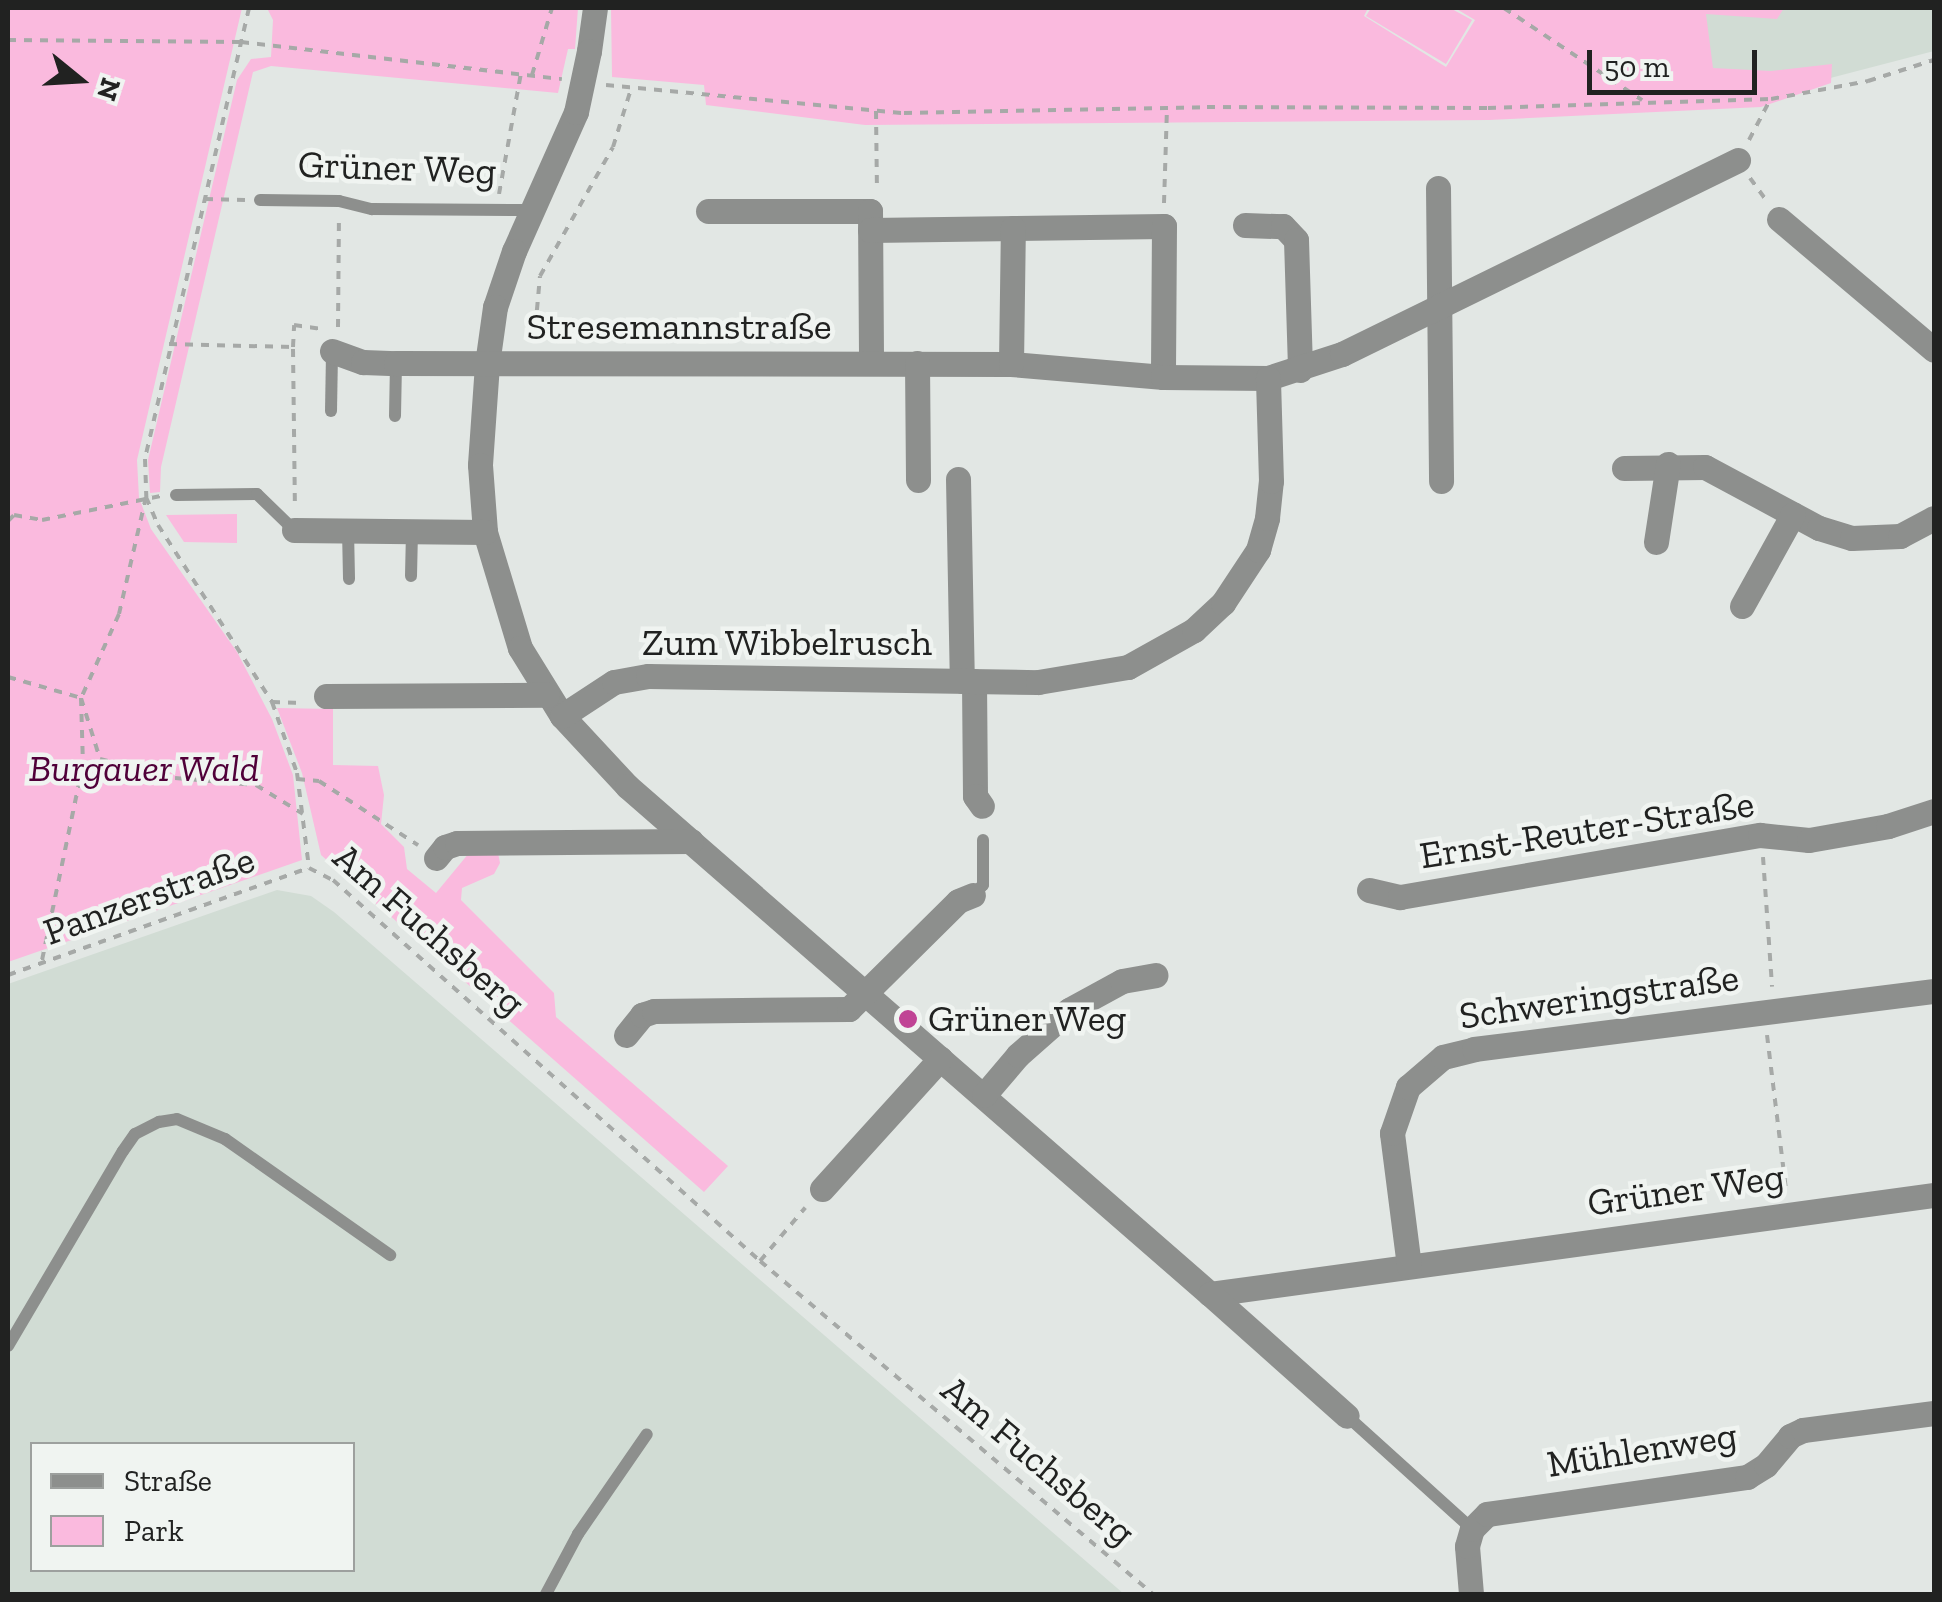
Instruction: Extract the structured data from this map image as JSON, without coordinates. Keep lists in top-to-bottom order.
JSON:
{
  "streets": {
    "street": [
      "Grüner Weg",
      "Stresemannstraße",
      "Zum Wibbelrusch",
      "Ernst-Reuter-Straße",
      "Schweringstraße",
      "Mühlenweg"
    ],
    "path": ["Panzerstraße", "Am Fuchsberg"]
  },
  "crossings": [
    ["Grüner Weg", "Stresemannstraße"],
    ["Grüner Weg", "Zum Wibbelrusch"],
    ["Grüner Weg", "Schweringstraße"],
    ["Grüner Weg", "Mühlenweg"],
    ["Stresemannstraße", "Zum Wibbelrusch"],
    ["Panzerstraße", "Am Fuchsberg"]
  ],
  "parks": ["Burgauer Wald"],
  "places": ["Grüner Weg"],
  "legend": ["Straße", "Park"],
  "scale_bar": "50 m",
  "north": "right"
}
